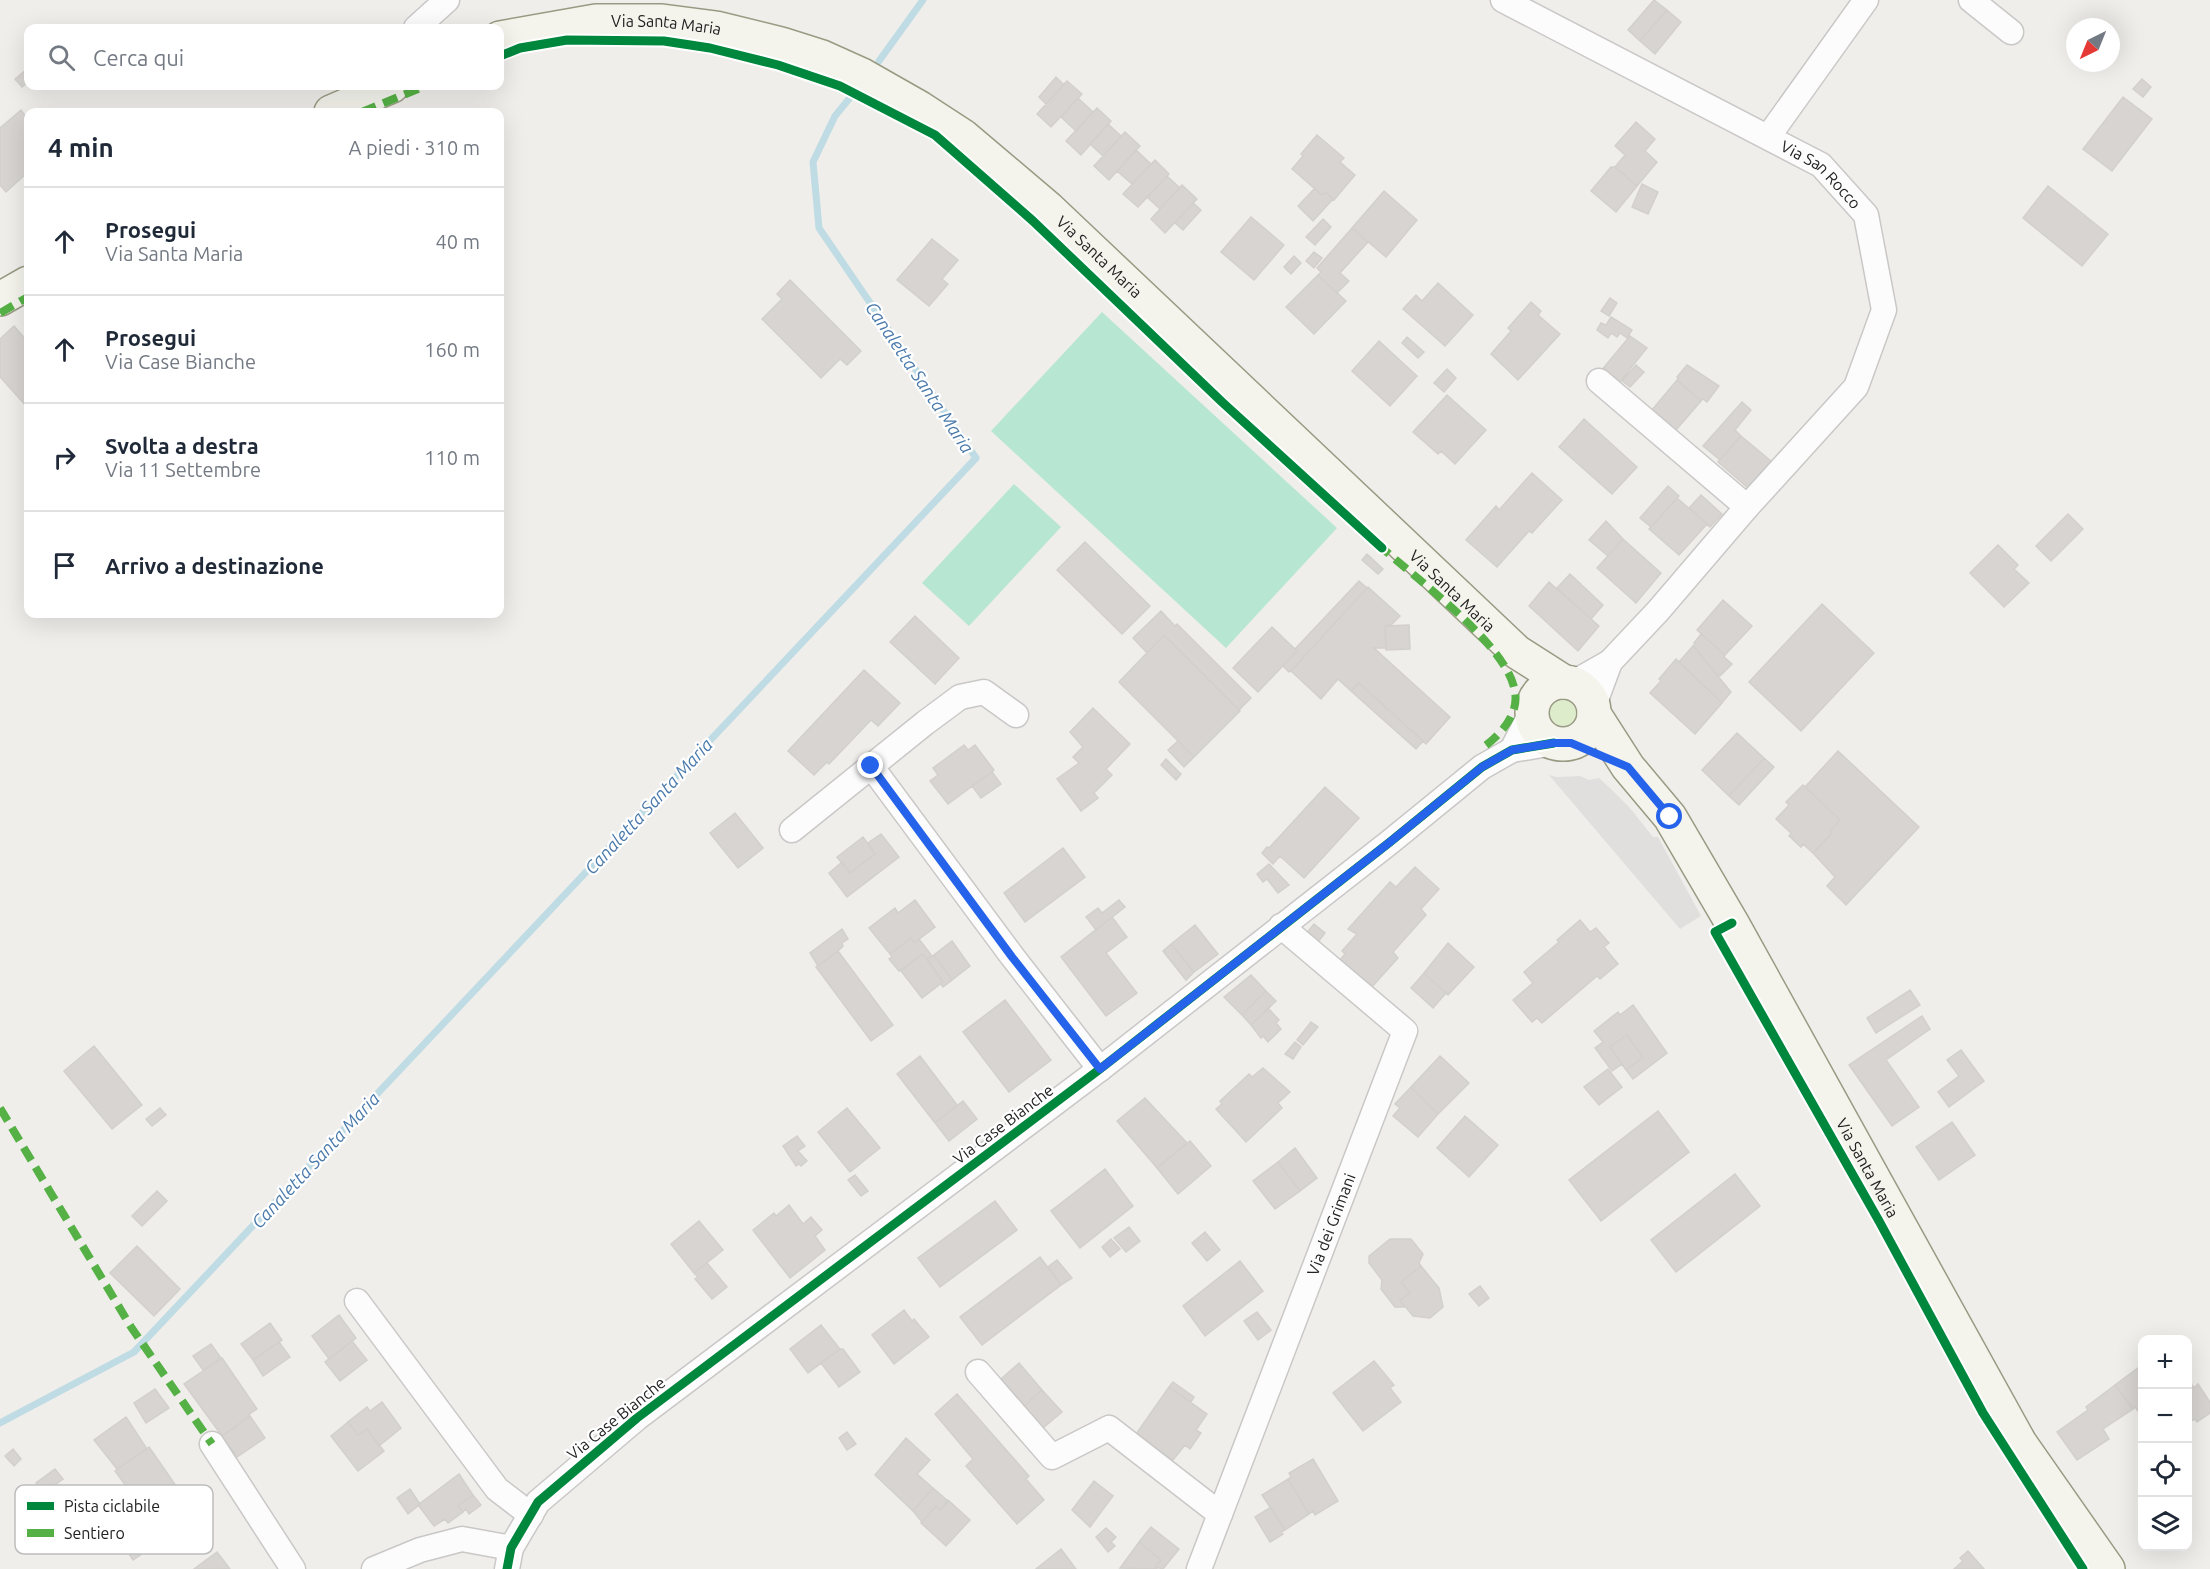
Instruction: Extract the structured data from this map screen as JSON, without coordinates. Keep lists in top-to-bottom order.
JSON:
{
  "streets": {
    "main road": ["Via Santa Maria"],
    "street": ["Via San Rocco", "Via Case Bianche", "Via dei Grimani"]
  },
  "crossings": [
    ["Via Santa Maria", "Via San Rocco"],
    ["Via Santa Maria", "Via Case Bianche"],
    ["Via San Rocco", "Via Case Bianche"],
    ["Via Case Bianche", "Via dei Grimani"]
  ],
  "water": ["Canaletta Santa Maria"],
  "legend": ["Pista ciclabile", "Sentiero"],
  "north": "bottom left",
  "page": {
    "search": "Cerca qui",
    "heading": ["4 min", "A piedi · 310 m"],
    "list": [
      ["Prosegui", "Via Santa Maria", "40 m"],
      ["Prosegui", "Via Case Bianche", "160 m"],
      ["Svolta a destra", "Via 11 Settembre", "110 m"],
      "Arrivo a destinazione"
    ],
    "map_buttons": ["+", "−"]
  }
}
